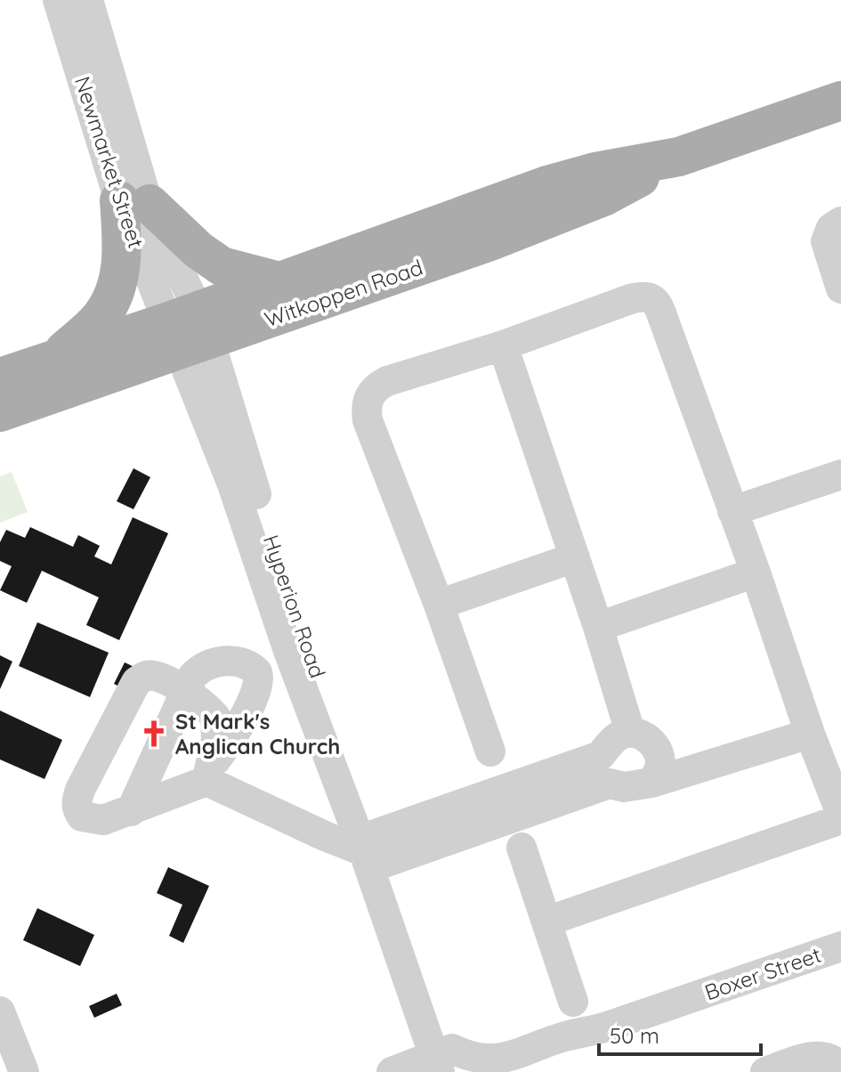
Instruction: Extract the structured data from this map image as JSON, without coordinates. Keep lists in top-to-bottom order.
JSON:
{
  "streets": {
    "main road": ["Witkoppen Road"],
    "street": ["Newmarket Street", "Hyperion Road", "Boxer Street"]
  },
  "crossings": [
    ["Newmarket Street", "Witkoppen Road"],
    ["Newmarket Street", "Hyperion Road"],
    ["Witkoppen Road", "Hyperion Road"],
    ["Hyperion Road", "Boxer Street"]
  ],
  "places": {
    "church": ["St Mark's Anglican Church"]
  },
  "scale_bar": "50 m"
}
